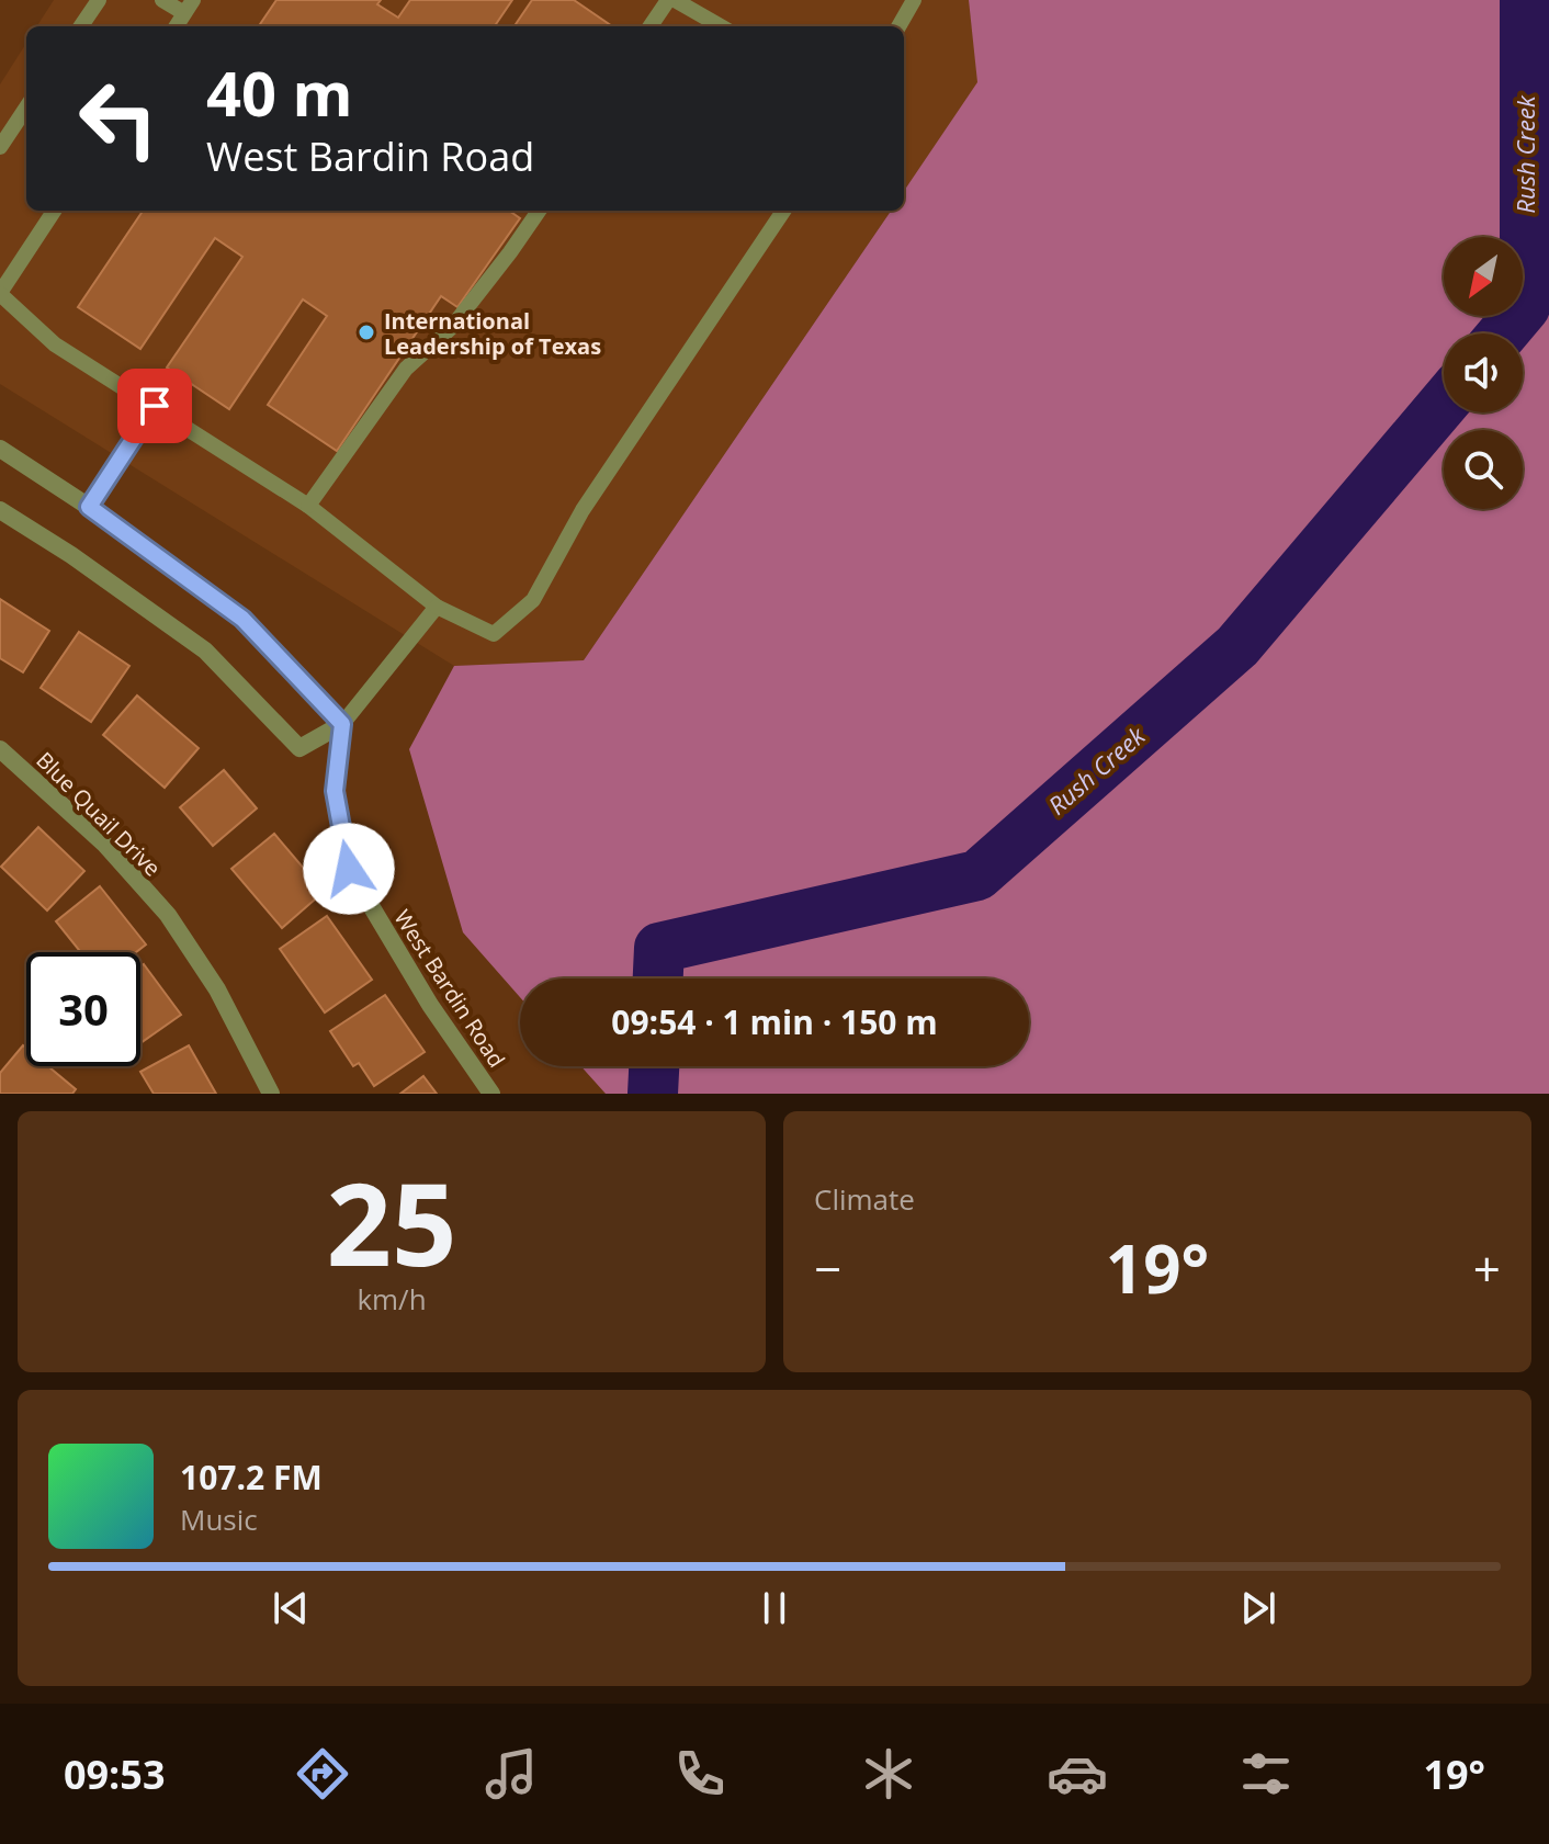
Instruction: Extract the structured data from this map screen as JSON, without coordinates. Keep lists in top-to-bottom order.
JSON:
{
  "streets": {
    "street": ["Blue Quail Drive", "West Bardin Road"]
  },
  "water": ["Rush Creek"],
  "places": ["International Leadership of Texas"],
  "north": "bottom left",
  "page": {
    "turn": ["40 m", "West Bardin Road"],
    "limit": "30",
    "trip": "09:54 · 1 min · 150 m",
    "tile": [
      ["25", "km/h"],
      "Climate"
    ],
    "heat": ["−", "19°", "+"],
    "song": ["107.2 FM", "Music"],
    "tabs": ["09:53", "19°"]
  }
}
